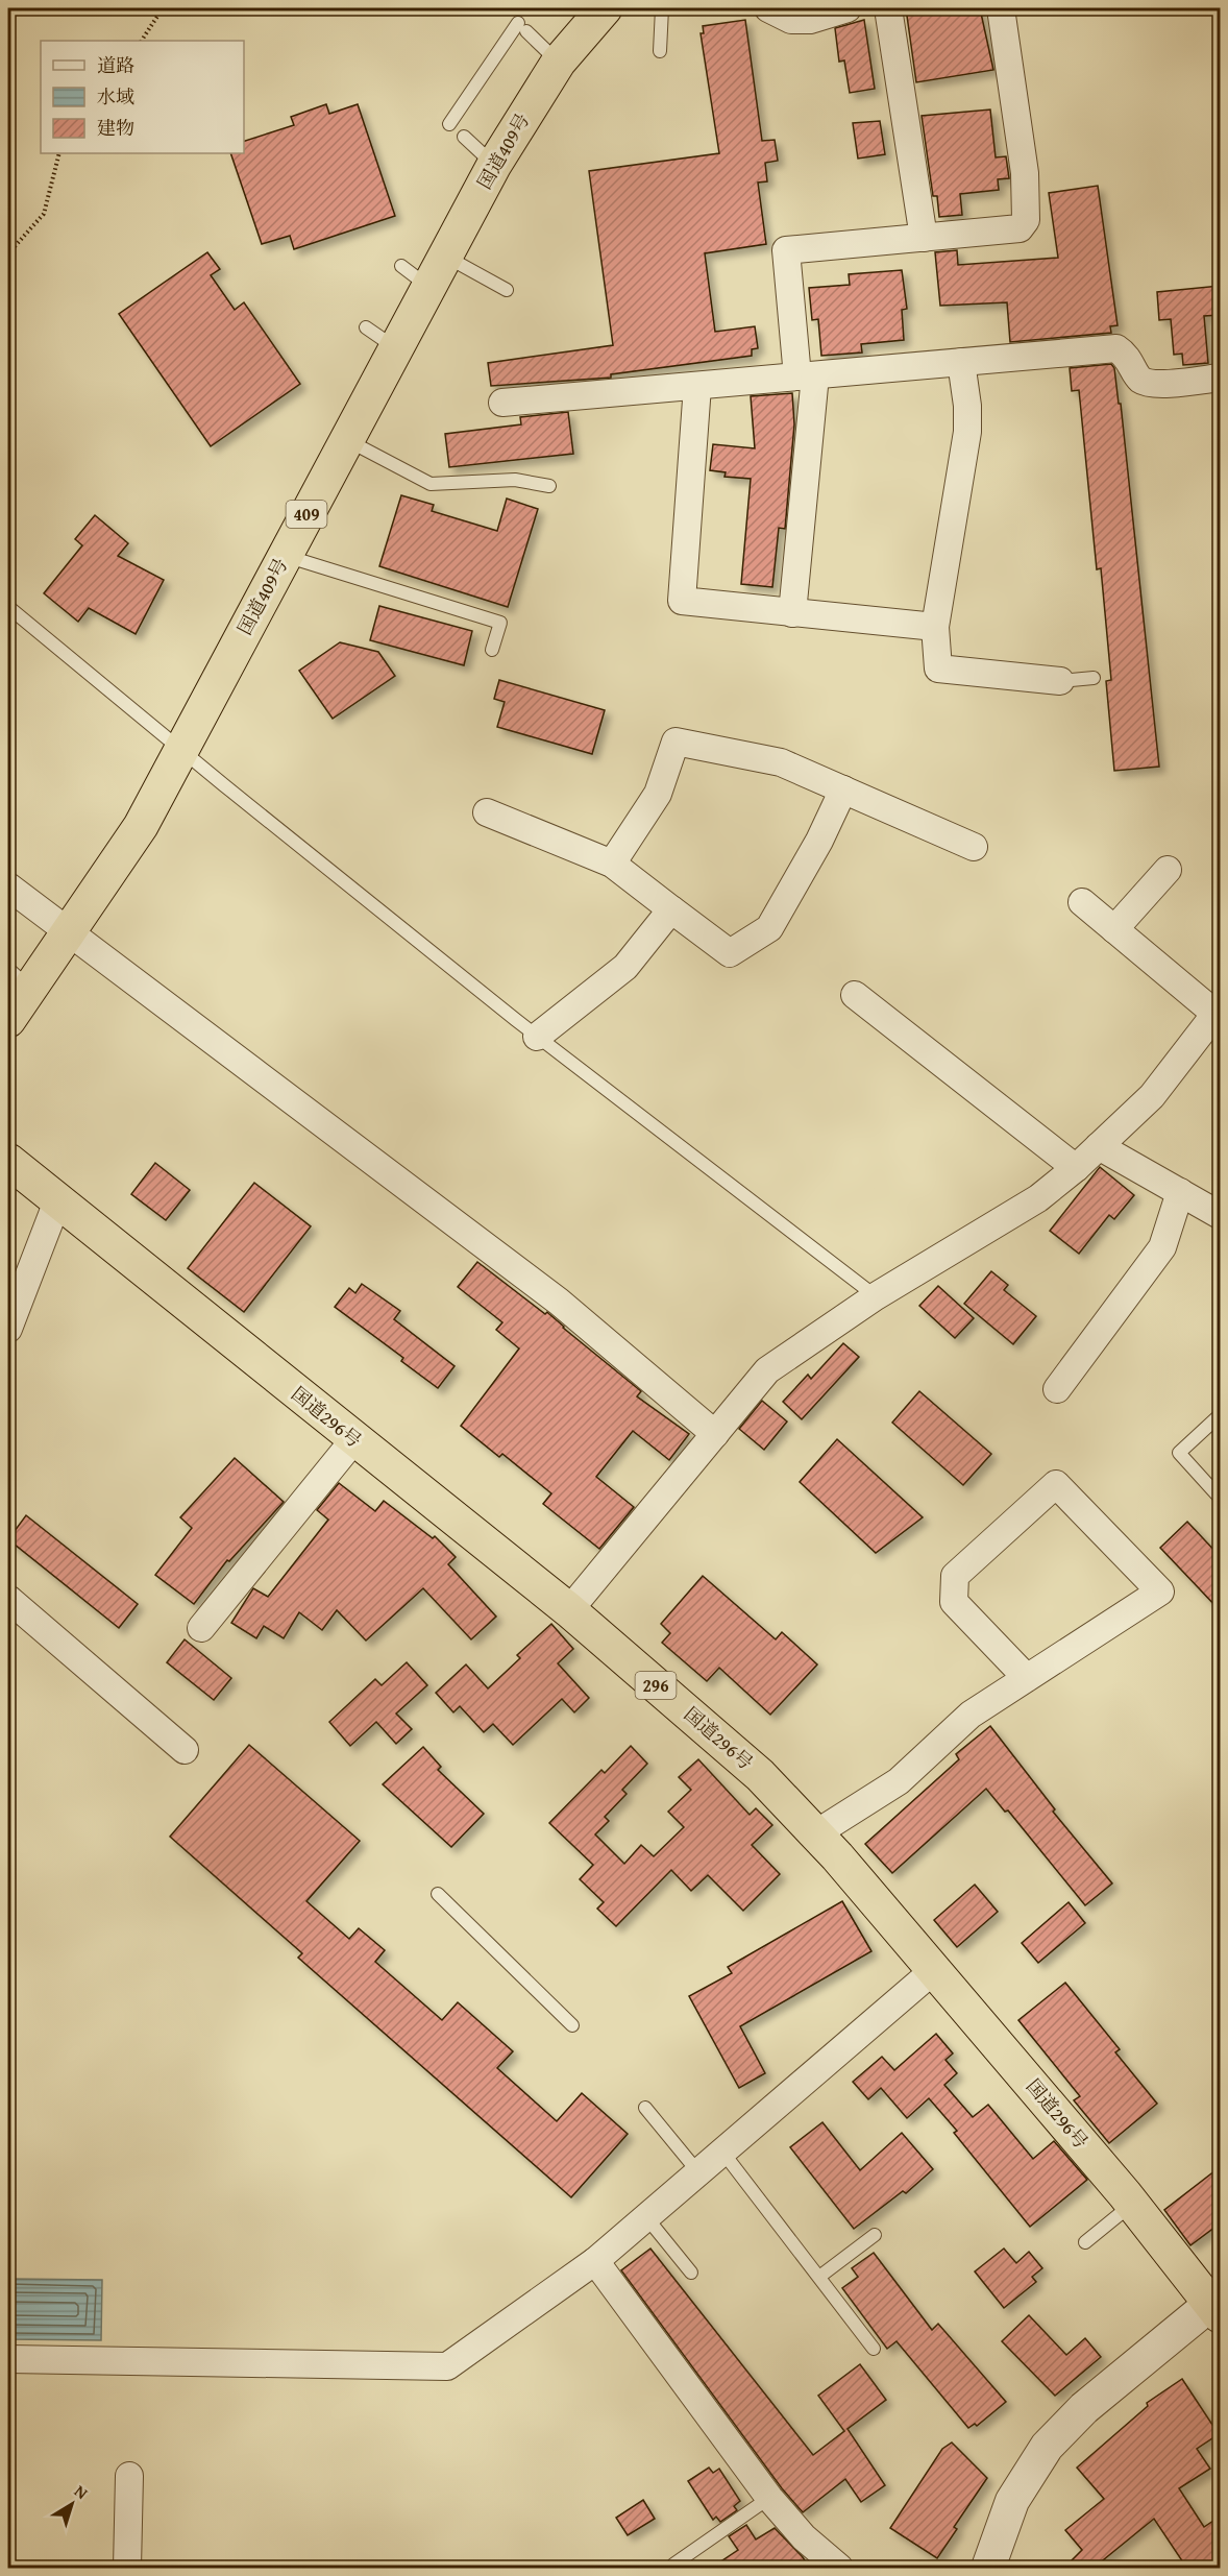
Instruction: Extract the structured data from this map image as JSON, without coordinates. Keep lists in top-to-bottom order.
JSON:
{
  "streets": {
    "highway": [
      "国道409号",
      "409",
      "国道296号",
      "296"
    ]
  },
  "legend": ["道路", "水域", "建物"],
  "north": "top right"
}
